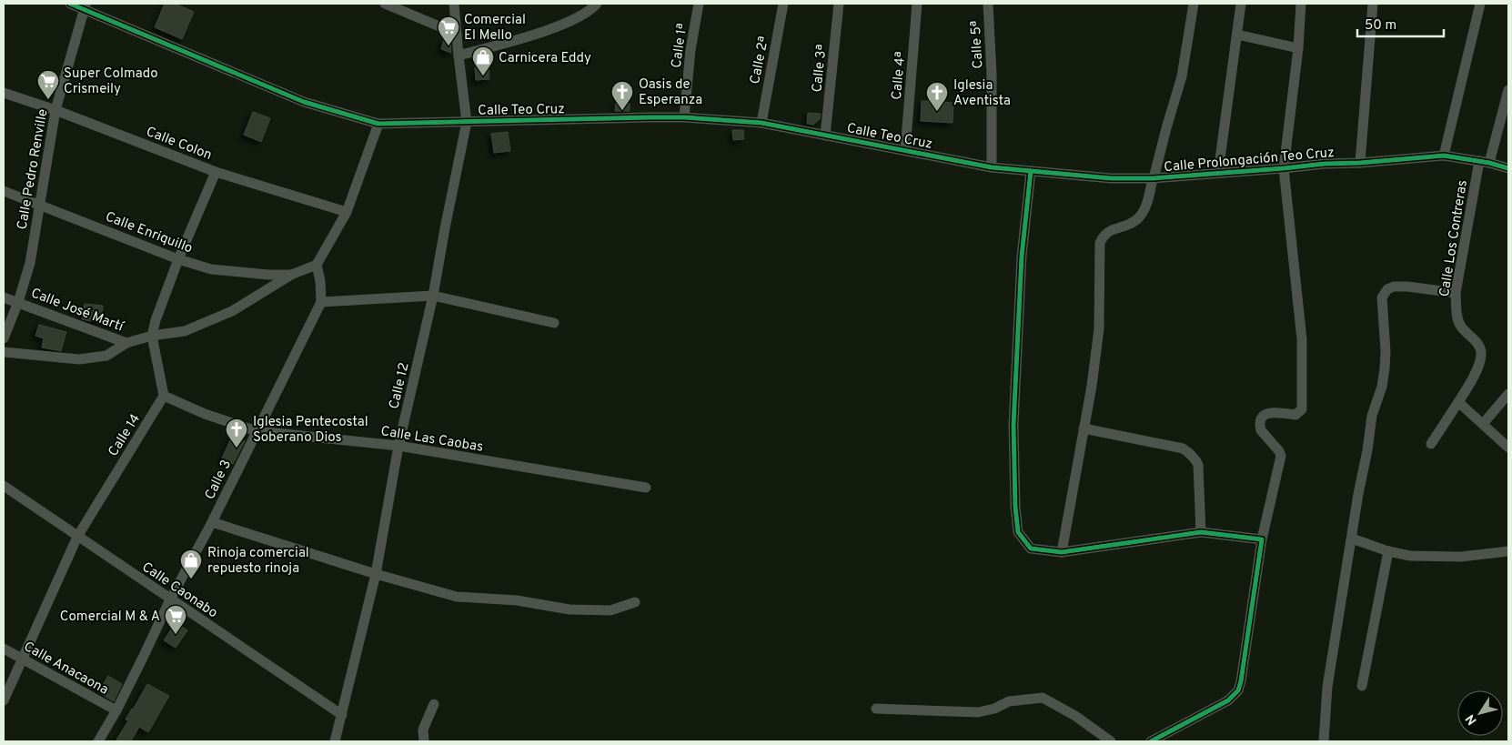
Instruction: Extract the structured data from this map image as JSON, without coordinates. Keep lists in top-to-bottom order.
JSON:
{
  "streets": {
    "street": [
      "Calle 5ª",
      "Calle 1ª",
      "Calle 2ª",
      "Calle 3ª",
      "Calle 4ª",
      "Calle Teo Cruz",
      "Calle Colon",
      "Calle Prolongación Teo Cruz",
      "Calle Pedro Renville",
      "Calle Enriquillo",
      "Calle Los Contreras",
      "Calle José Martí",
      "Calle 12",
      "Calle 14",
      "Calle Las Caobas",
      "Calle 3",
      "Calle Caonabo",
      "Calle Anacaona"
    ]
  },
  "crossings": [
    ["Calle 5ª", "Calle Teo Cruz"],
    ["Calle 5ª", "Calle Prolongación Teo Cruz"],
    ["Calle 1ª", "Calle Teo Cruz"],
    ["Calle 2ª", "Calle Teo Cruz"],
    ["Calle 3ª", "Calle Teo Cruz"],
    ["Calle 4ª", "Calle Teo Cruz"],
    ["Calle Teo Cruz", "Calle Prolongación Teo Cruz"],
    ["Calle Teo Cruz", "Calle Pedro Renville"],
    ["Calle Teo Cruz", "Calle 12"],
    ["Calle Colon", "Calle Pedro Renville"],
    ["Calle Prolongación Teo Cruz", "Calle Los Contreras"],
    ["Calle Pedro Renville", "Calle Enriquillo"],
    ["Calle Pedro Renville", "Calle José Martí"],
    ["Calle Enriquillo", "Calle José Martí"],
    ["Calle José Martí", "Calle 3"],
    ["Calle 12", "Calle Las Caobas"],
    ["Calle 12", "Calle Caonabo"],
    ["Calle 14", "Calle Las Caobas"],
    ["Calle 14", "Calle Caonabo"],
    ["Calle 14", "Calle Anacaona"],
    ["Calle Las Caobas", "Calle 3"],
    ["Calle 3", "Calle Caonabo"],
    ["Calle 3", "Calle Anacaona"]
  ],
  "places": {
    "supermarket": ["Comercial El Mello", "Super Colmado Crismeily", "Comercial M & A"],
    "shop": ["Carnicera Eddy", "Rinoja comercial repuesto rinoja"],
    "church": ["Oasis de Esperanza", "Iglesia Aventista", "Iglesia Pentecostal Soberano Dios"]
  },
  "scale_bar": "50 m",
  "north": "bottom left"
}
